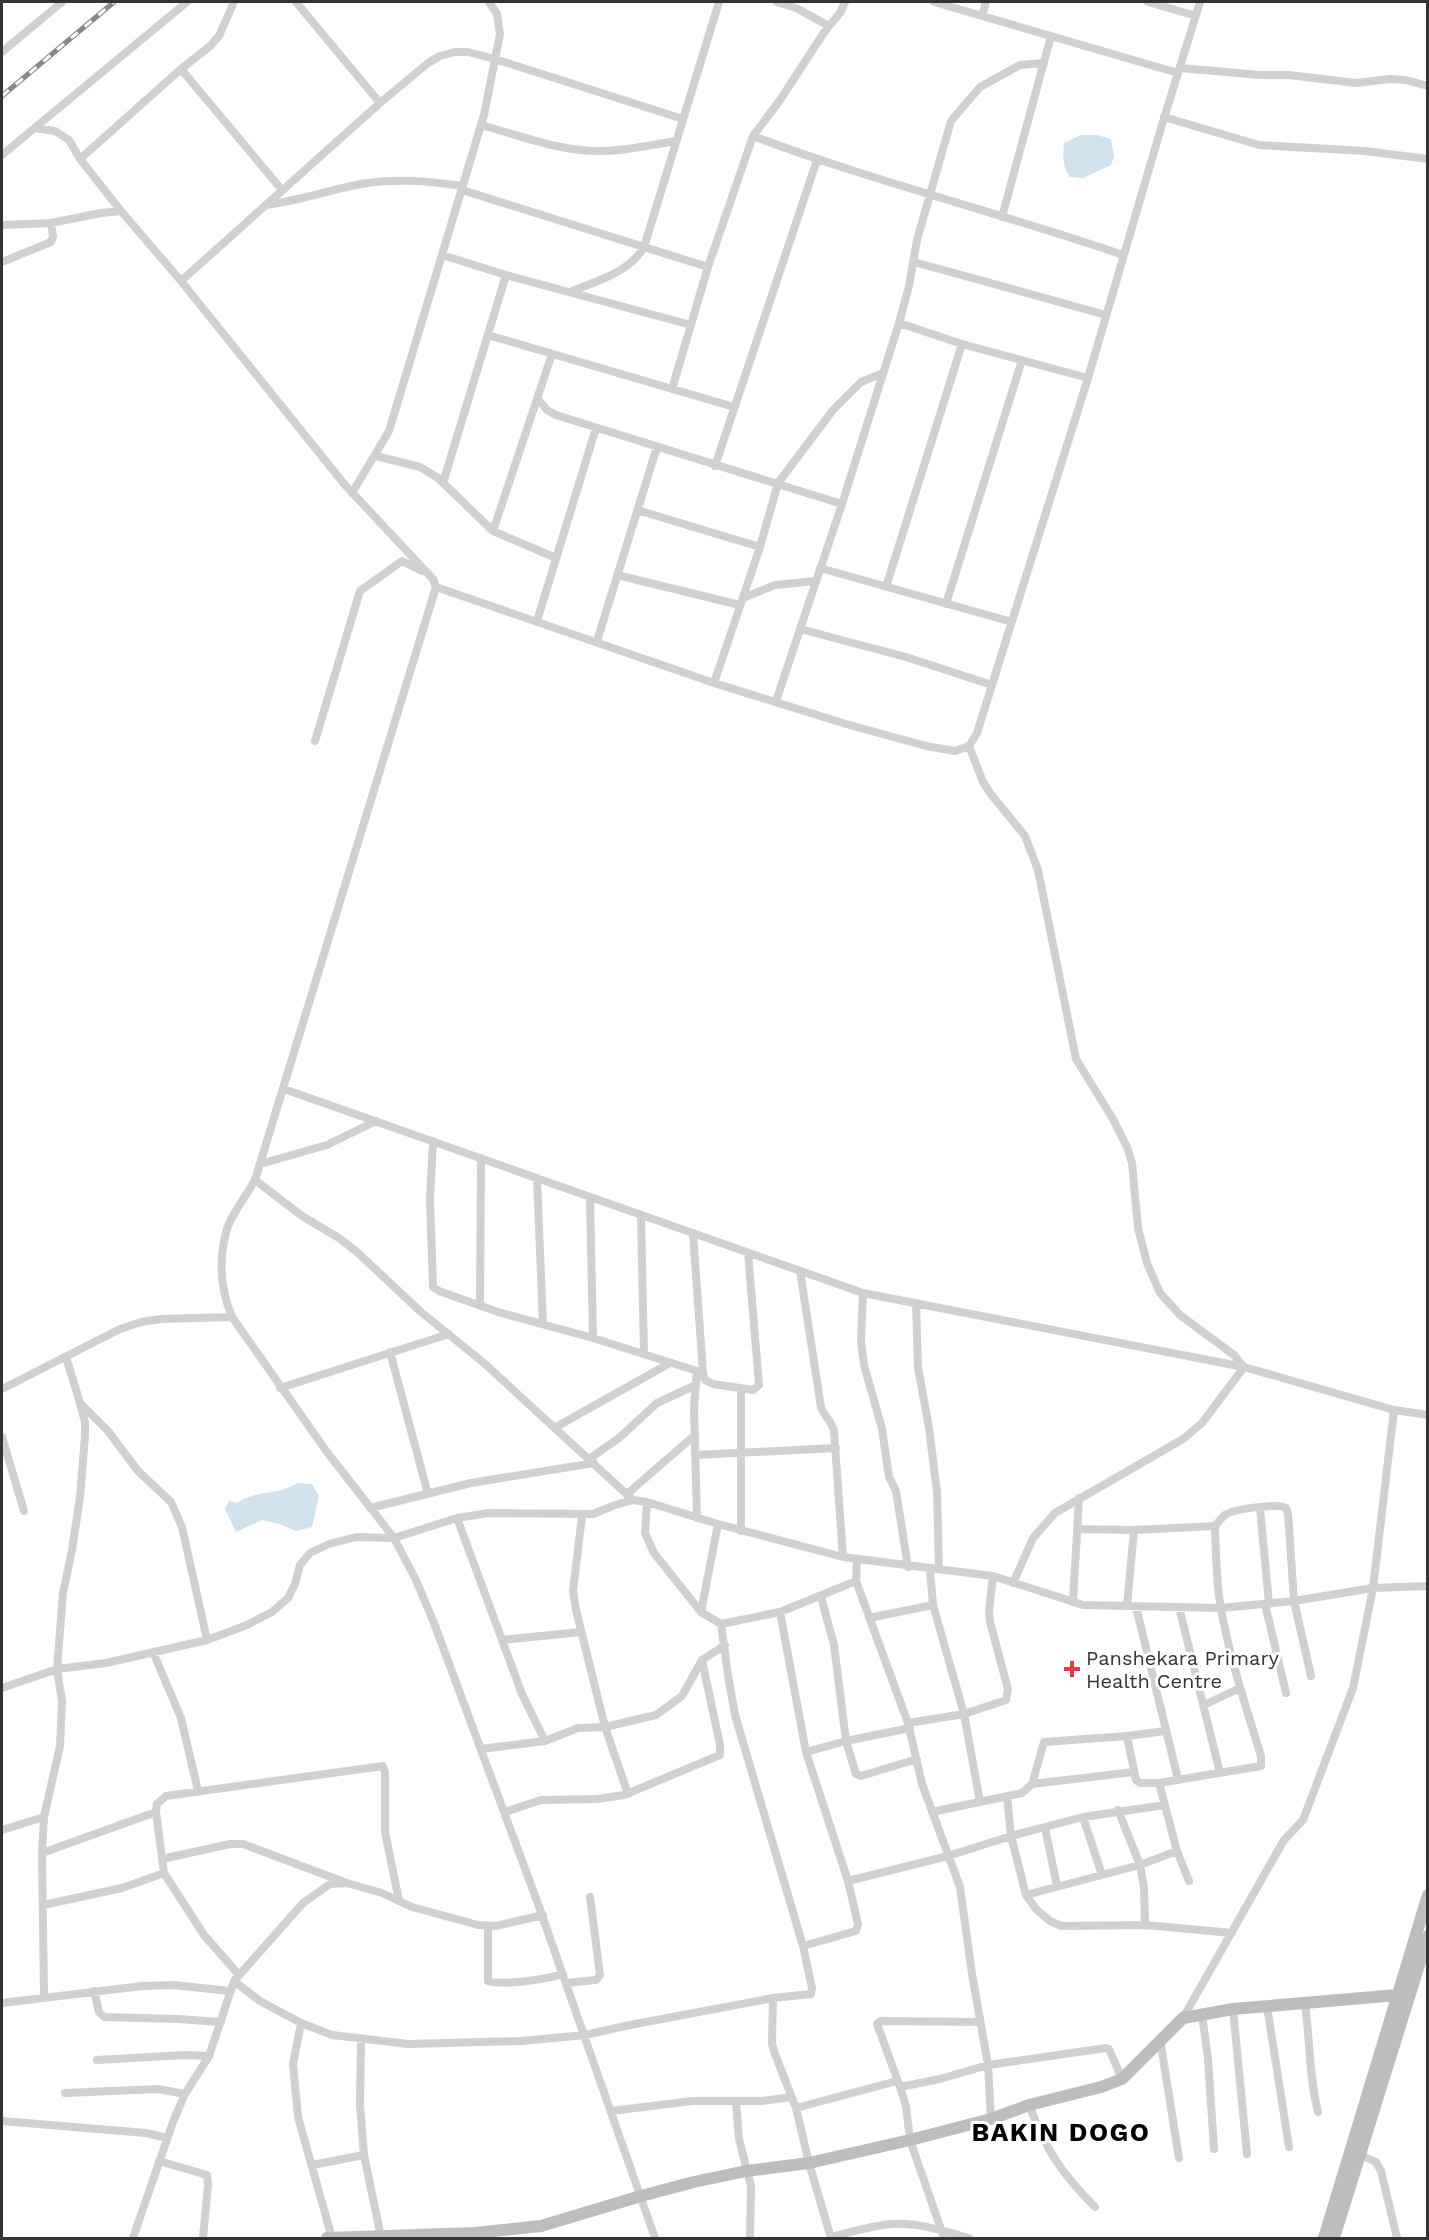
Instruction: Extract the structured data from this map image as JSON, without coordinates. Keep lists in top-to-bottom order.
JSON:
{
  "districts": ["BAKIN DOGO"],
  "places": {
    "health": ["Panshekara Primary Health Centre"]
  }
}
